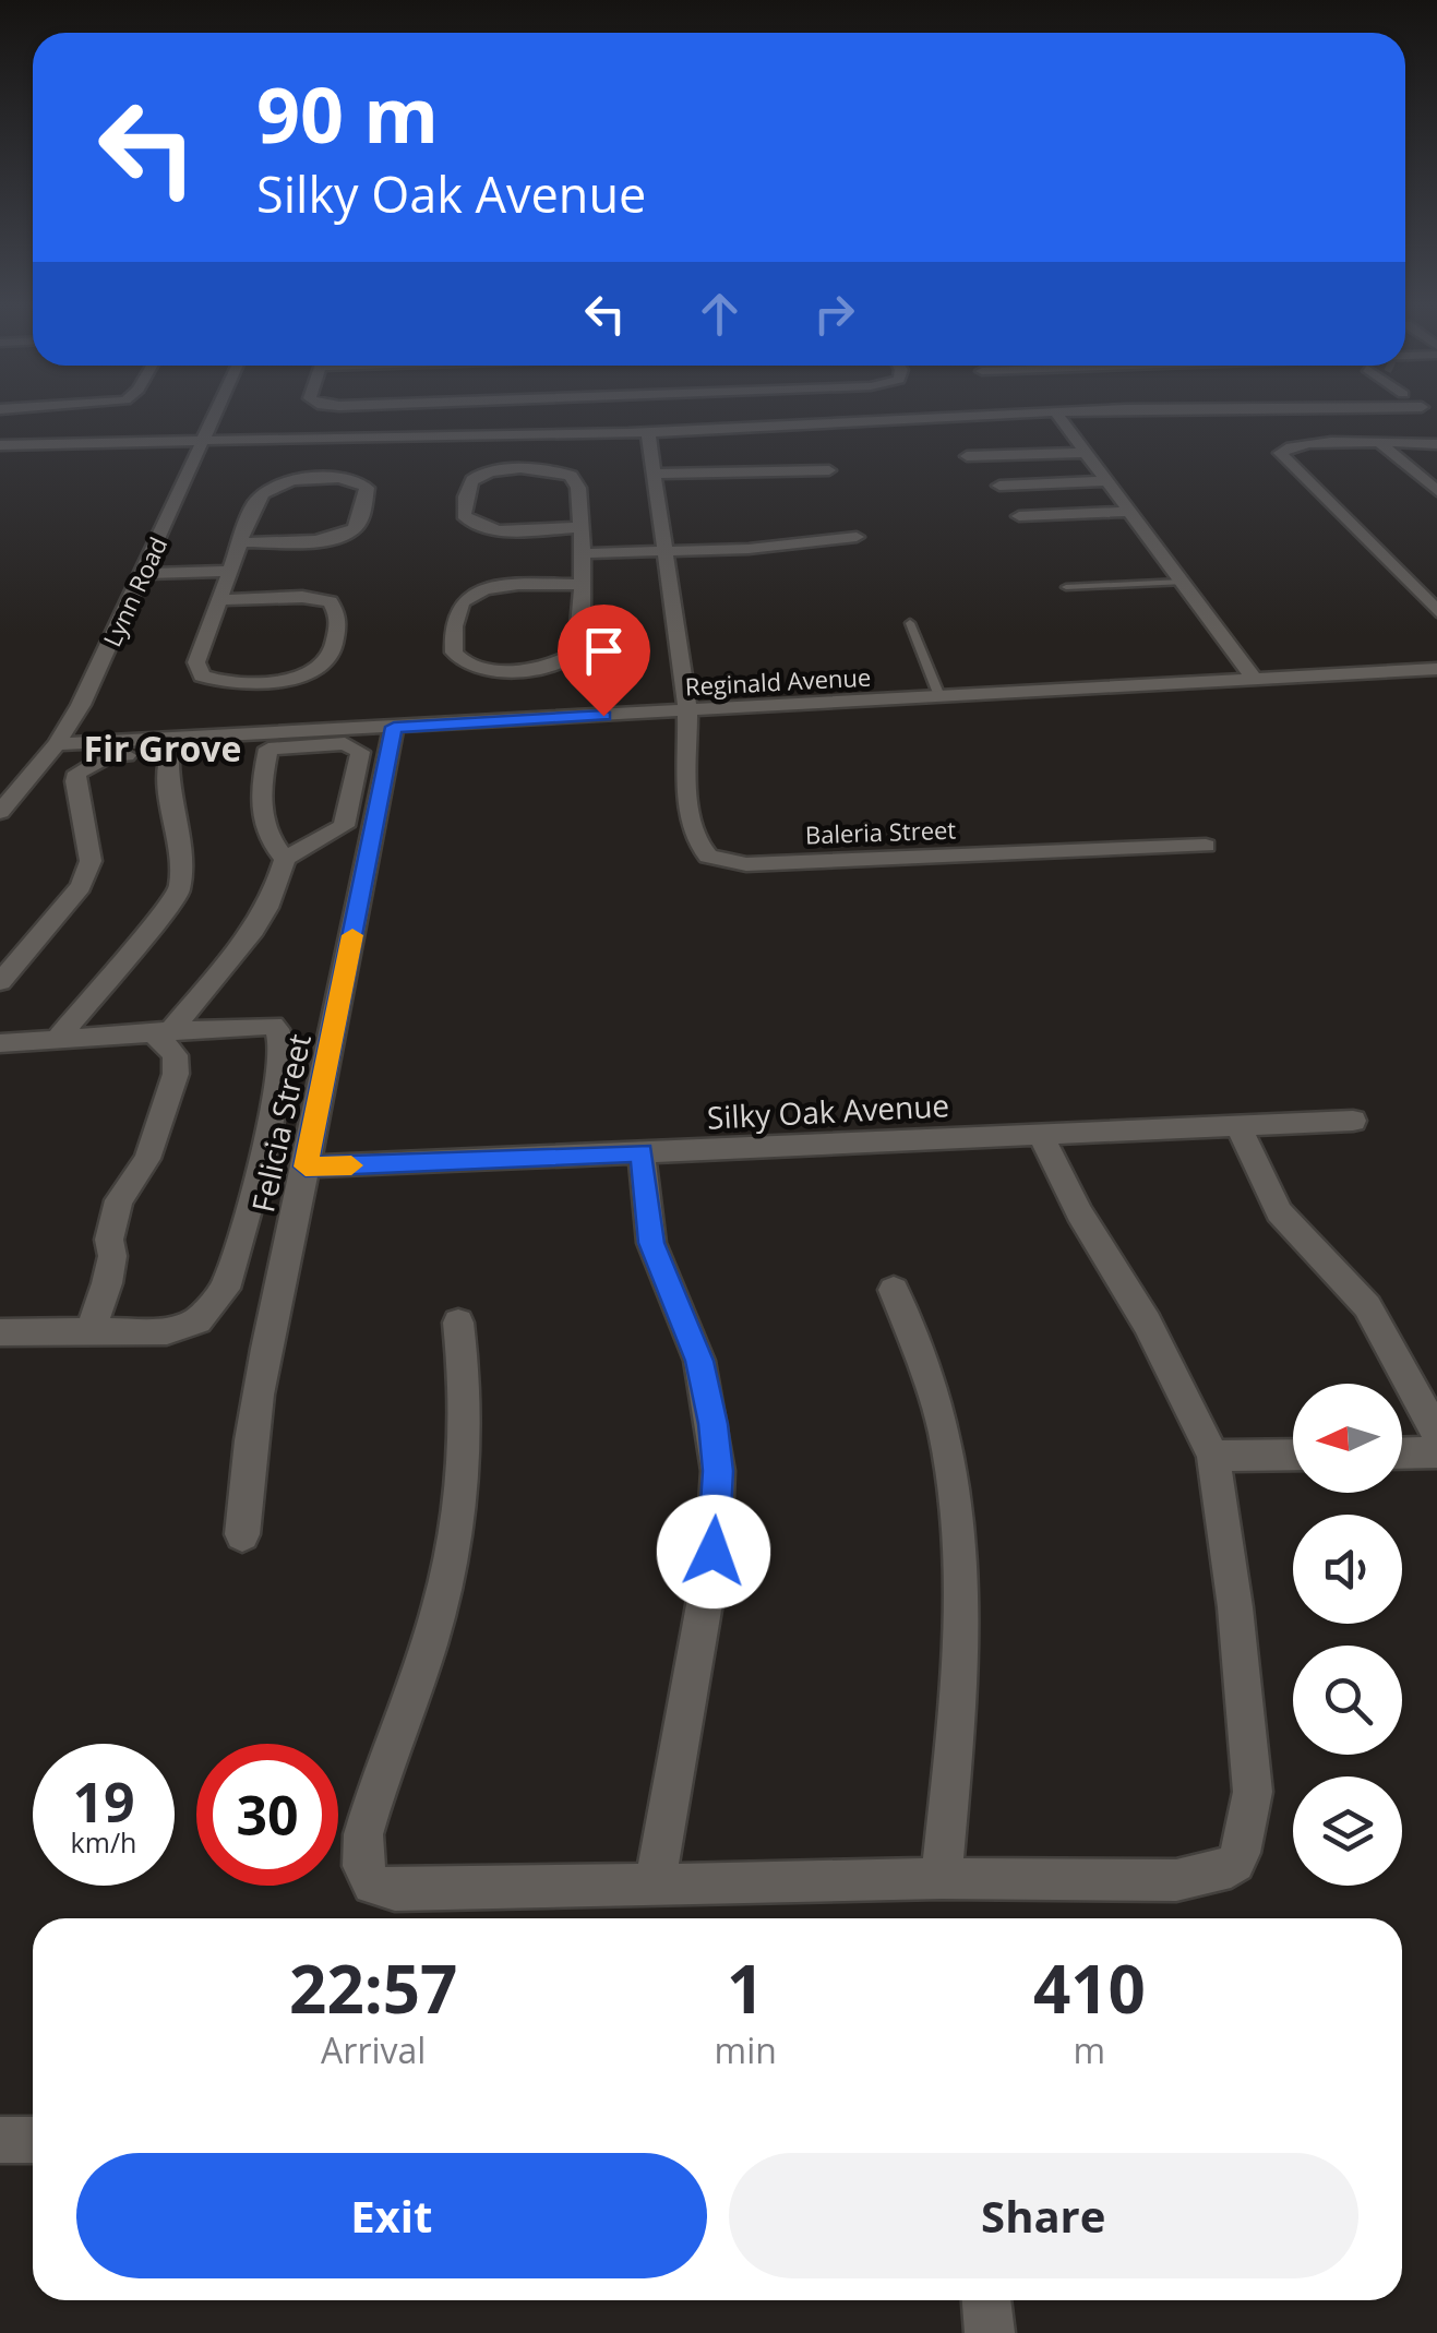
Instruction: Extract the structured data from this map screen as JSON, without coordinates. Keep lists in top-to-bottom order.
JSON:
{
  "streets": {
    "street": [
      "Lynn Road",
      "Reginald Avenue",
      "Baleria Street",
      "Silky Oak Avenue",
      "Felicia Street"
    ]
  },
  "crossings": [
    ["Lynn Road", "Reginald Avenue"],
    ["Reginald Avenue", "Baleria Street"],
    ["Reginald Avenue", "Felicia Street"],
    ["Silky Oak Avenue", "Felicia Street"]
  ],
  "districts": ["Fir Grove"],
  "north": "left",
  "page": {
    "turn": ["90 m", "Silky Oak Avenue"],
    "speed": "19 km/h",
    "limit": "30",
    "eta": [
      "22:57",
      "Arrival",
      "1",
      "min",
      "410",
      "m"
    ],
    "buttons": ["Exit", "Share"]
  }
}
